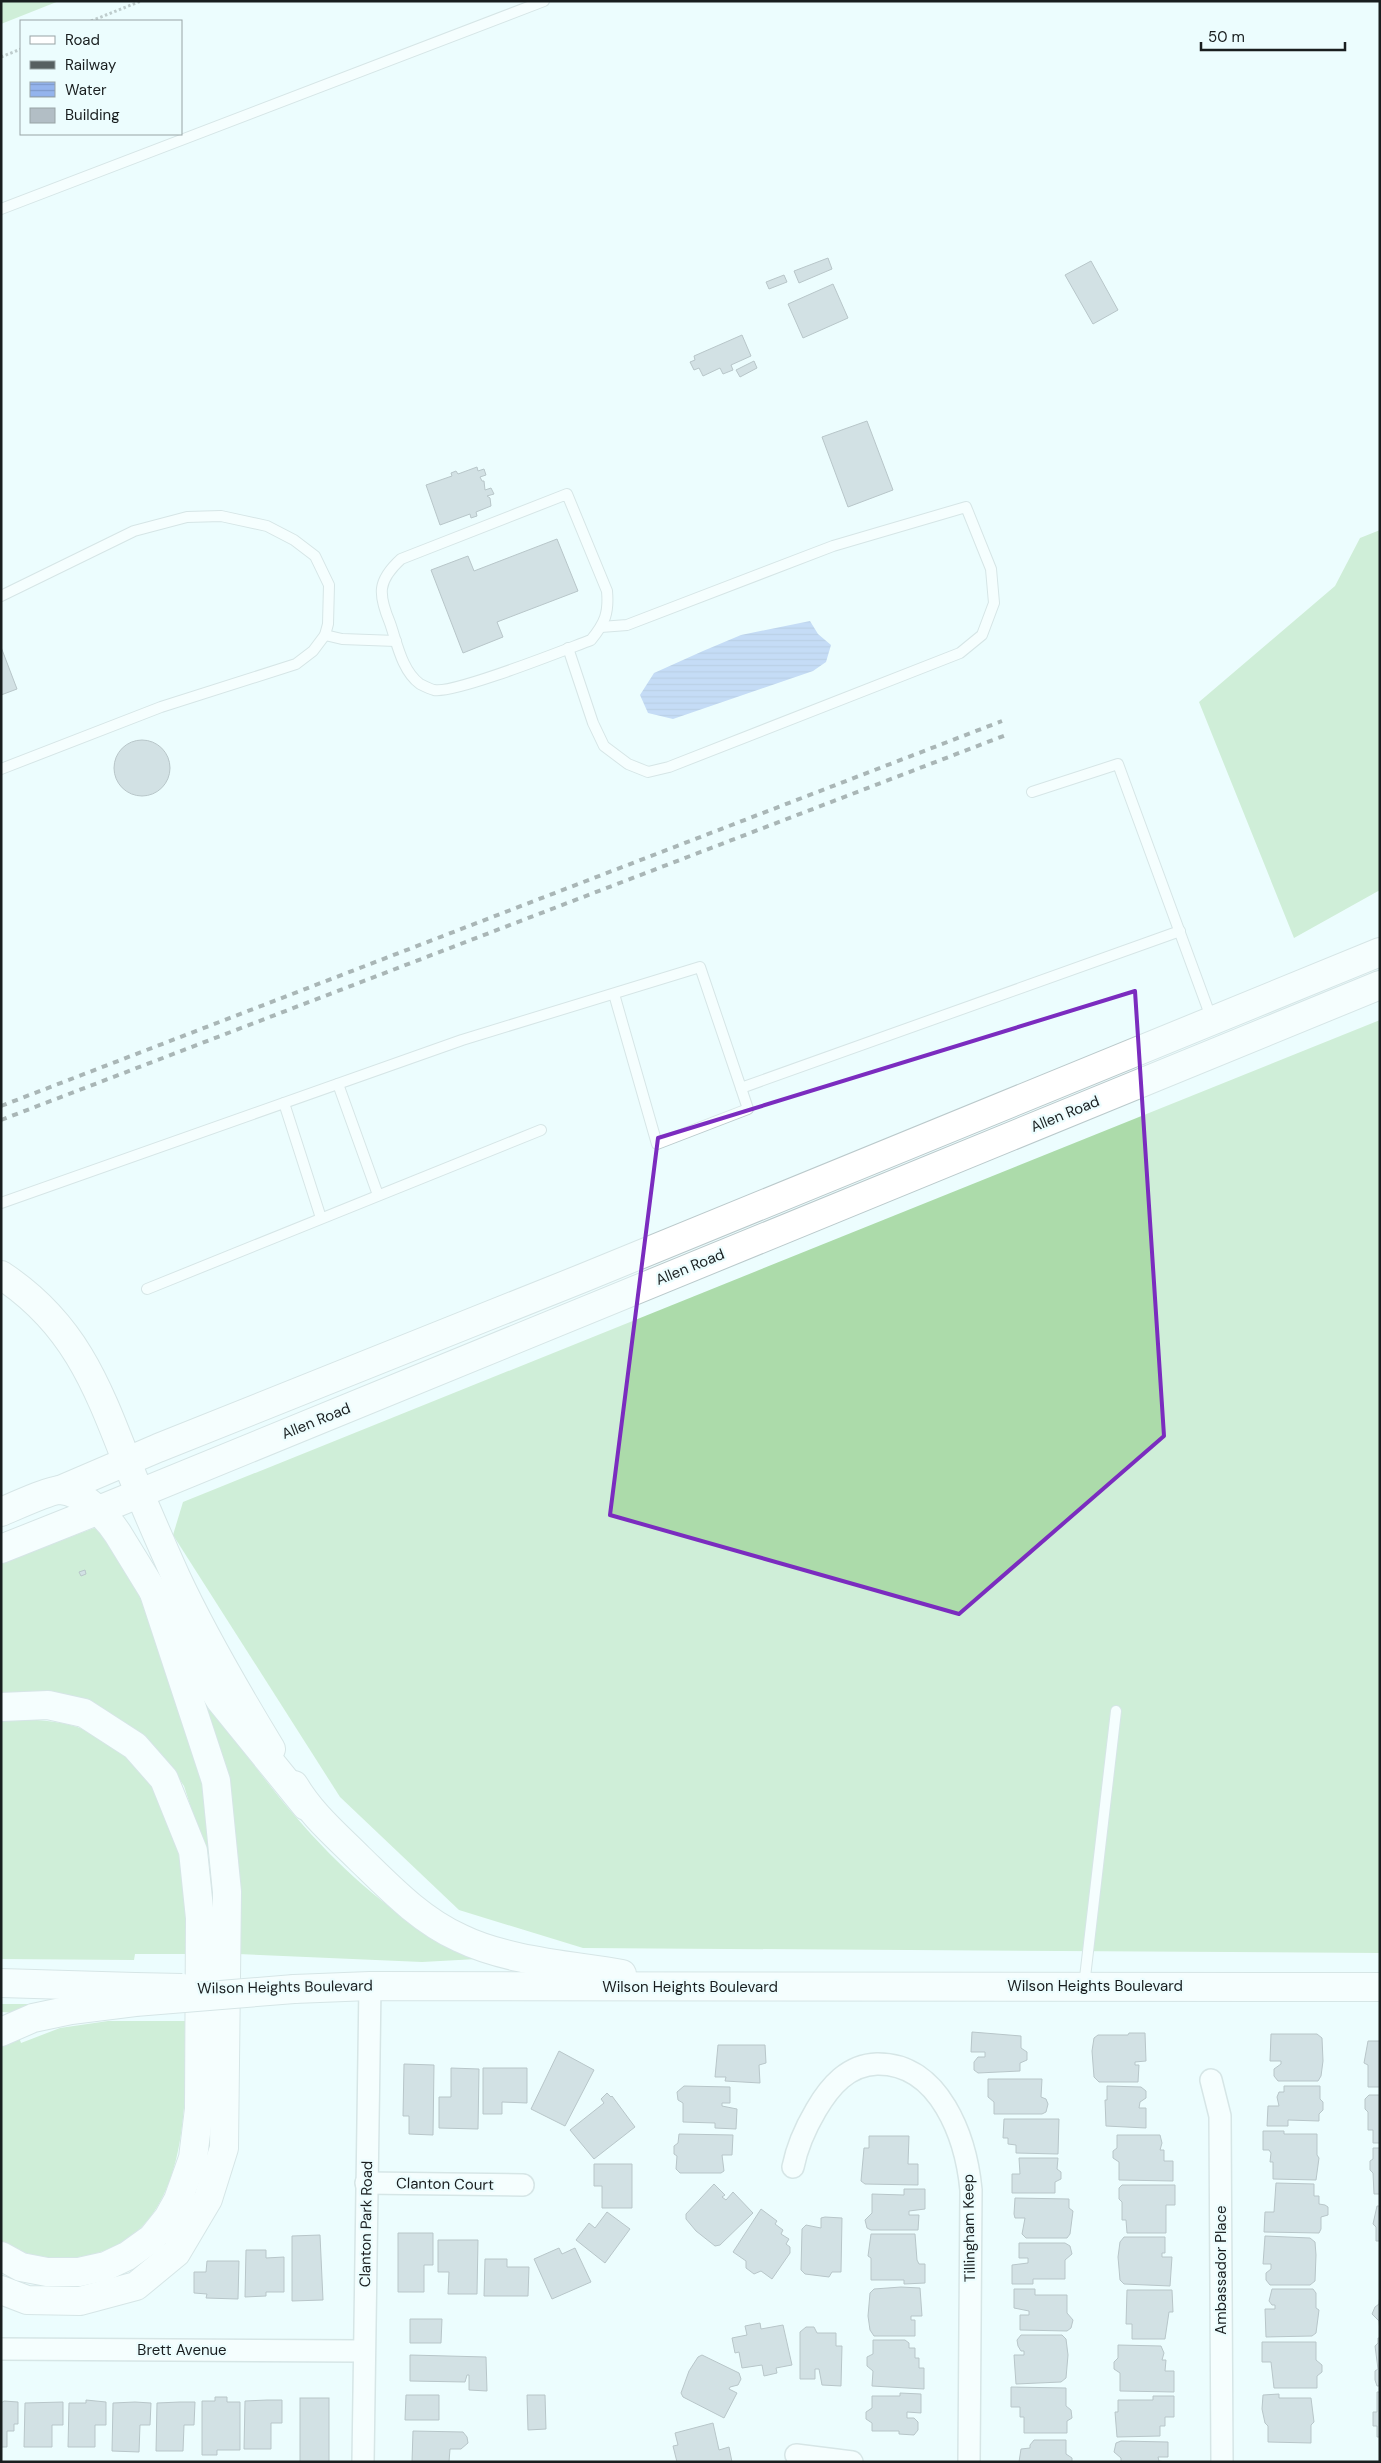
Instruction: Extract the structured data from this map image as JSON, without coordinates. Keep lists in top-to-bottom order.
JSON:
{
  "streets": {
    "main road": ["Allen Road", "Wilson Heights Boulevard"],
    "street": [
      "Clanton Court",
      "Clanton Park Road",
      "Tillingham Keep",
      "Ambassador Place",
      "Brett Avenue"
    ]
  },
  "crossings": [
    ["Wilson Heights Boulevard", "Clanton Park Road"],
    ["Clanton Court", "Clanton Park Road"],
    ["Clanton Park Road", "Brett Avenue"]
  ],
  "legend": [
    "Road",
    "Railway",
    "Water",
    "Building"
  ],
  "scale_bar": "50 m"
}
